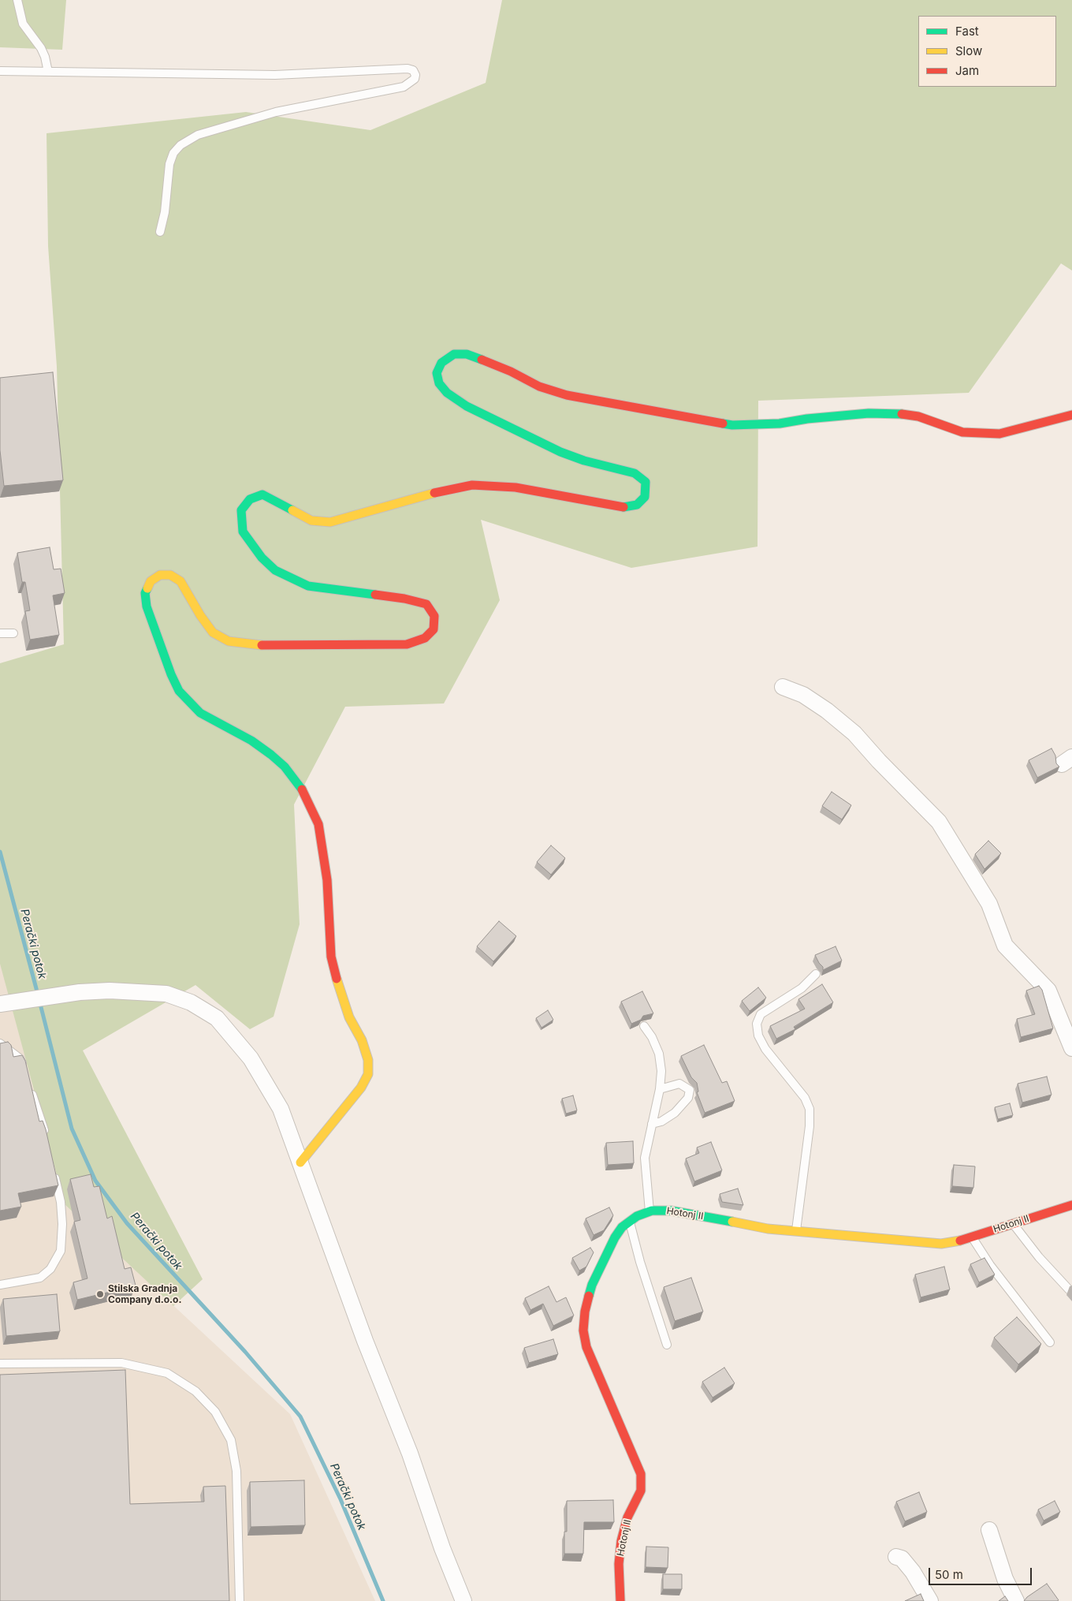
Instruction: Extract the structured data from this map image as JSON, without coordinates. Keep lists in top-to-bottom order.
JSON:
{
  "streets": {
    "street": ["Hotonj II"]
  },
  "water": ["Perački potok"],
  "places": ["Stilska Gradnja Company d.o.o."],
  "legend": ["Fast", "Slow", "Jam"],
  "scale_bar": "50 m"
}
